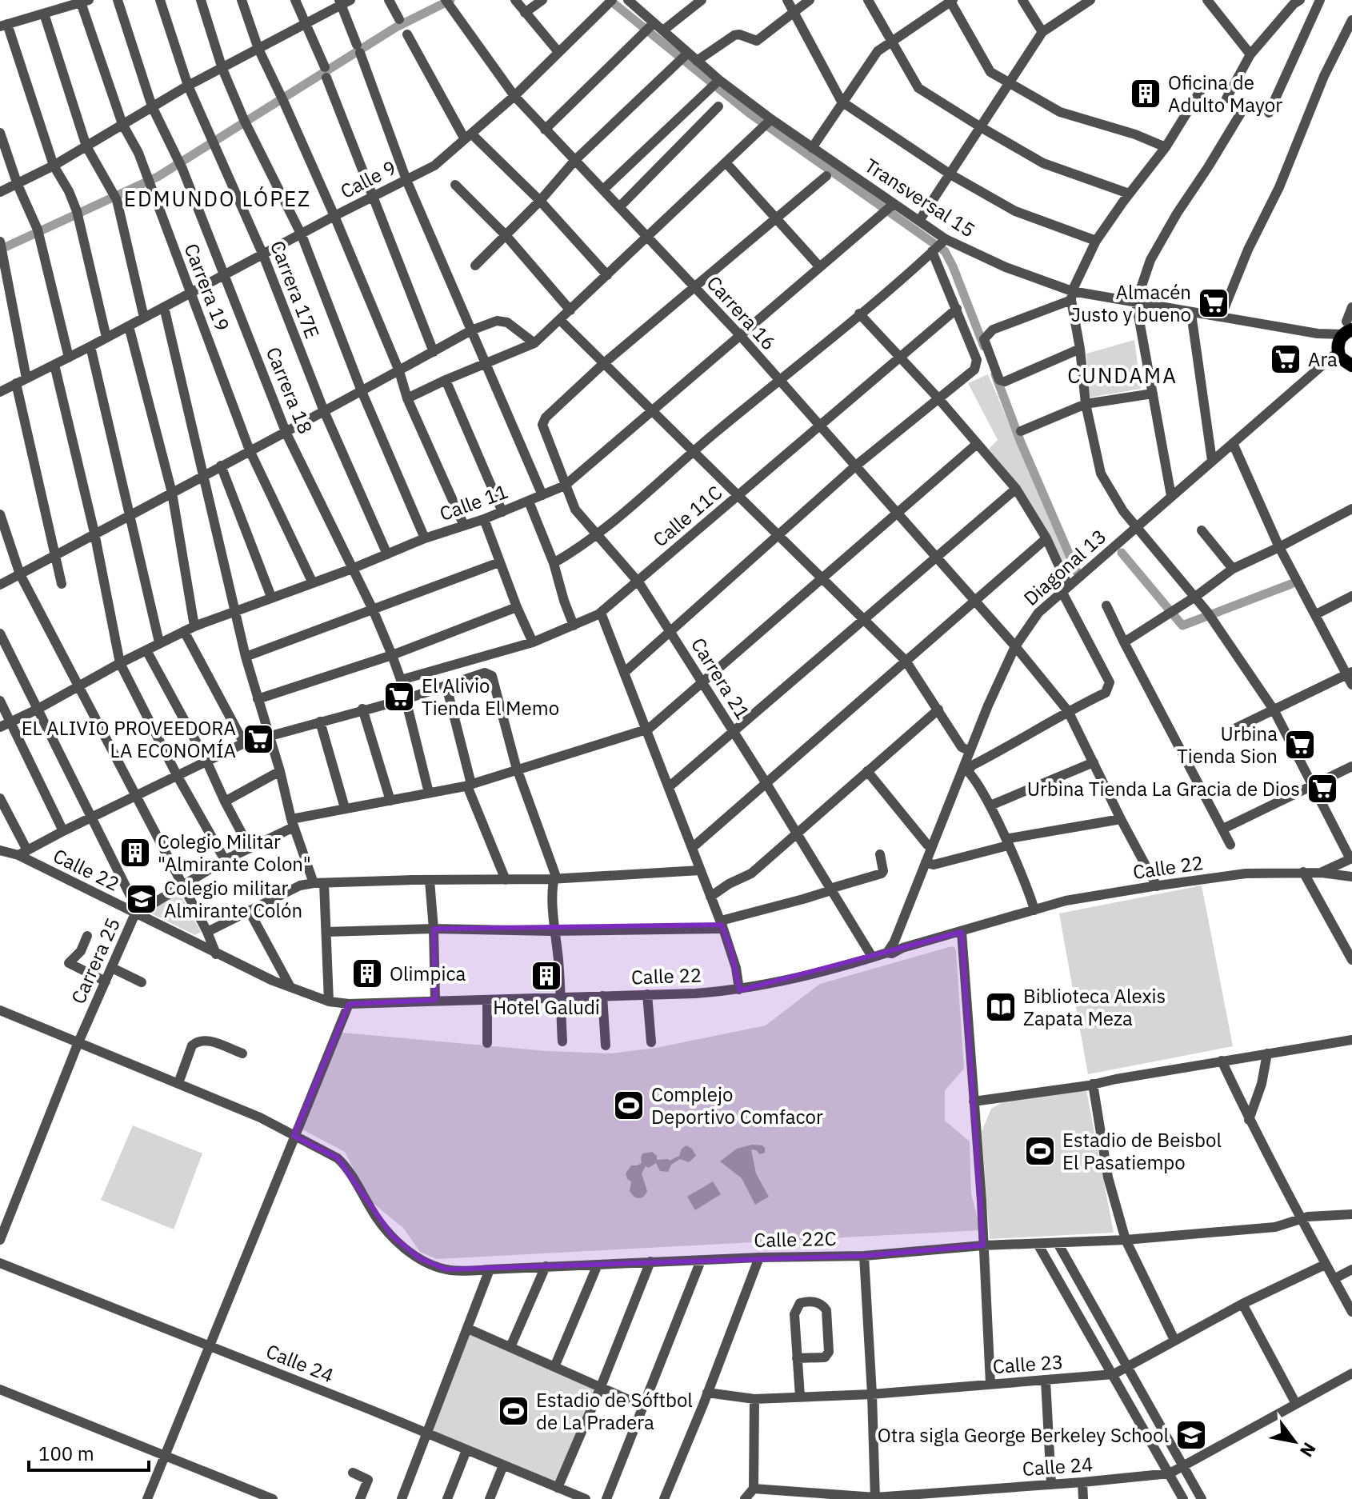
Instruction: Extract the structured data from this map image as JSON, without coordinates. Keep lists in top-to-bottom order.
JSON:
{
  "streets": {
    "street": [
      "Calle 9",
      "Transversal 15",
      "Carrera 19",
      "Carrera 17E",
      "Carrera 16",
      "Carrera 18",
      "Calle 11",
      "Calle 11C",
      "Diagonal 13",
      "Carrera 21",
      "Calle 22",
      "Carrera 25",
      "Calle 22C",
      "Calle 24",
      "Calle 23"
    ]
  },
  "crossings": [
    ["Calle 9", "Carrera 19"],
    ["Calle 9", "Carrera 17E"],
    ["Calle 9", "Carrera 16"],
    ["Calle 9", "Carrera 18"],
    ["Transversal 15", "Calle 11"],
    ["Transversal 15", "Diagonal 13"],
    ["Carrera 19", "Calle 11"],
    ["Carrera 17E", "Calle 11"],
    ["Carrera 16", "Calle 11"],
    ["Carrera 16", "Calle 11C"],
    ["Carrera 16", "Diagonal 13"],
    ["Carrera 18", "Calle 11"],
    ["Carrera 18", "Calle 11C"],
    ["Calle 11", "Carrera 21"],
    ["Calle 11", "Carrera 25"],
    ["Calle 11C", "Carrera 21"],
    ["Diagonal 13", "Calle 22"],
    ["Carrera 21", "Calle 22"],
    ["Calle 22", "Carrera 25"]
  ],
  "districts": ["EDMUNDO LÓPEZ", "CUNDAMA"],
  "places": {
    "building": [
      "Oficina de Adulto Mayor",
      "Colegio Militar \"Almirante Colon\"",
      "Olimpica",
      "Hotel Galudi"
    ],
    "supermarket": [
      "Almacén Justo y bueno",
      "Ara",
      "El Alivio Tienda El Memo",
      "EL ALIVIO PROVEEDORA LA ECONOMÍA",
      "Urbina Tienda Sion",
      "Urbina Tienda La Gracia de Dios"
    ],
    "school or university": ["Colegio militar Almirante Colón", "Otra sigla George Berkeley School"],
    "library": ["Biblioteca Alexis Zapata Meza"],
    "sports": ["Complejo Deportivo Comfacor", "Estadio de Beisbol El Pasatiempo", "Estadio de Sóftbol de La Pradera"]
  },
  "scale_bar": "100 m",
  "north": "bottom right"
}
